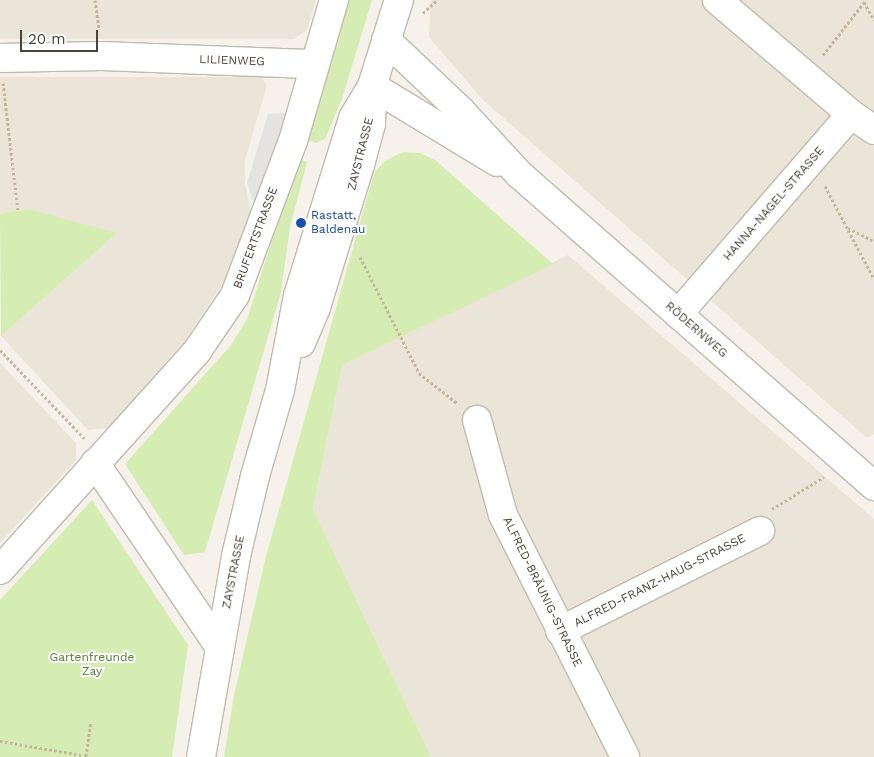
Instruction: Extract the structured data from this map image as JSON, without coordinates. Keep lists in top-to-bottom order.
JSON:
{
  "streets": {
    "street": [
      "LILIENWEG",
      "ZAYSTRASSE",
      "HANNA-NAGEL-STRASSE",
      "BRUFERTSTRASSE",
      "RÖDERNWEG",
      "ALFRED-FRANZ-HAUG-STRASSE",
      "ALFRED-BRÄUNIG-STRASSE"
    ]
  },
  "crossings": [
    ["LILIENWEG", "BRUFERTSTRASSE"],
    ["ZAYSTRASSE", "RÖDERNWEG"],
    ["HANNA-NAGEL-STRASSE", "RÖDERNWEG"],
    ["ALFRED-FRANZ-HAUG-STRASSE", "ALFRED-BRÄUNIG-STRASSE"]
  ],
  "parks": ["Gartenfreunde Zay"],
  "places": ["Rastatt, Baldenau"],
  "scale_bar": "20 m"
}
